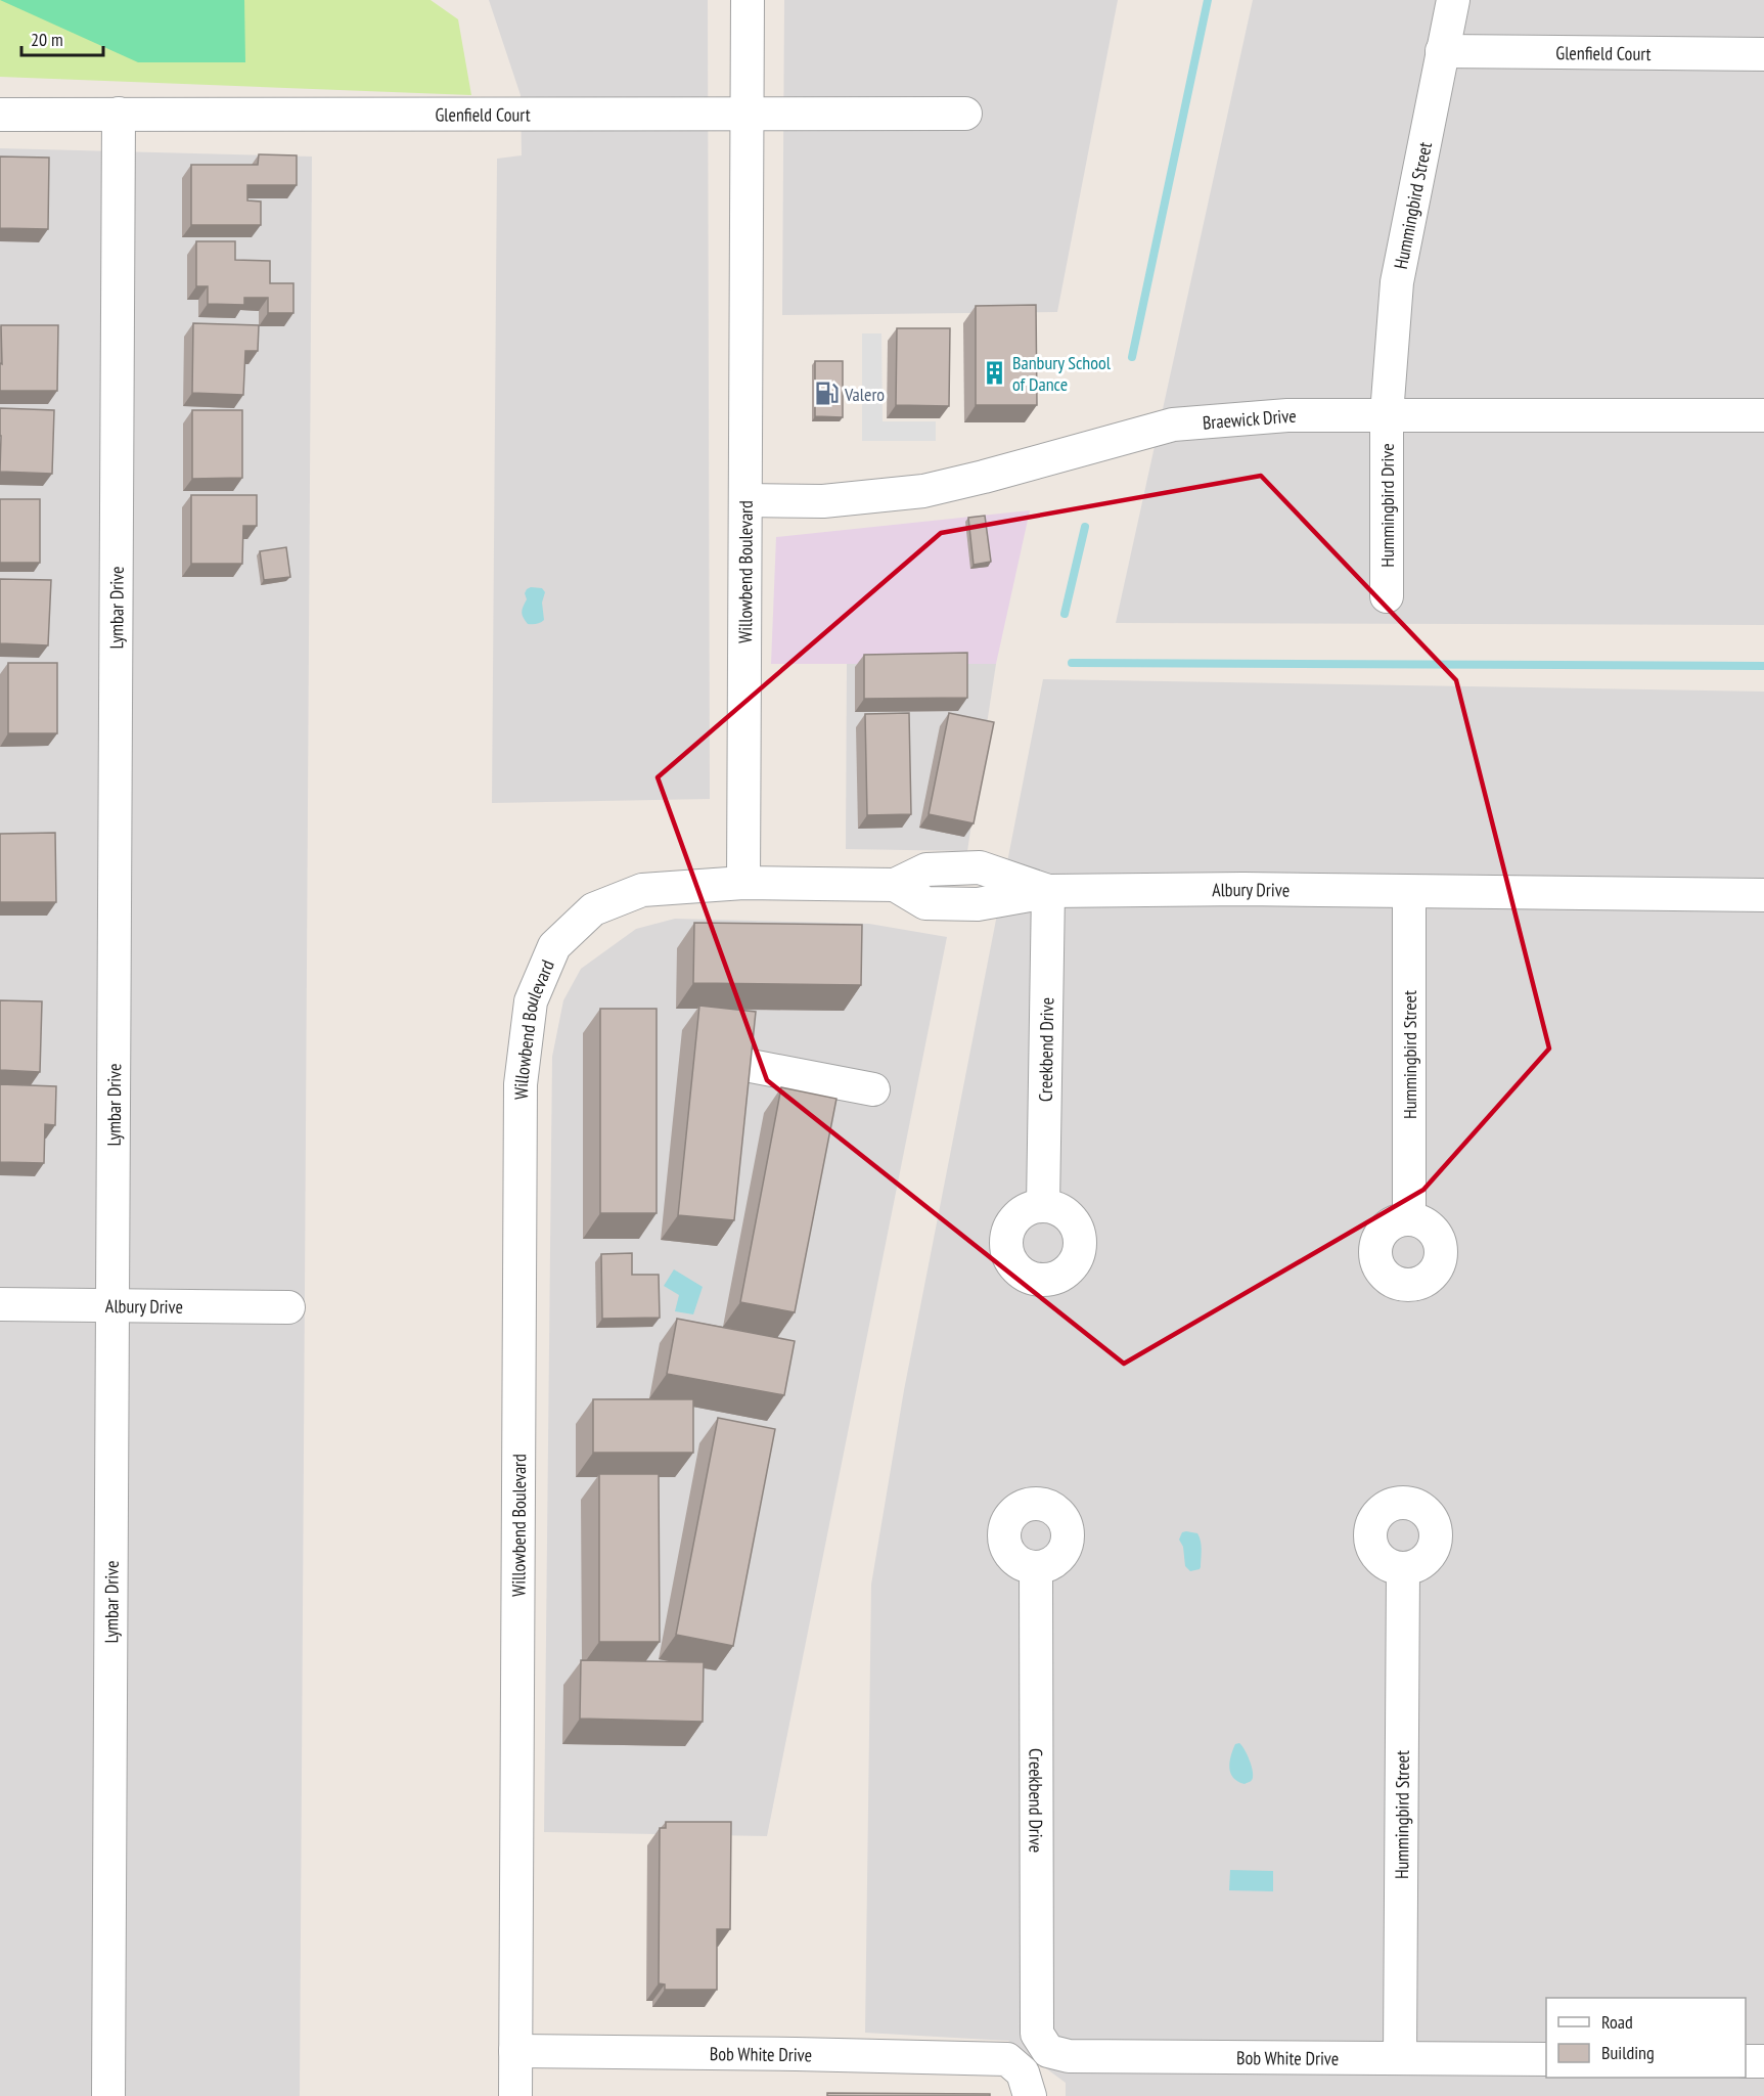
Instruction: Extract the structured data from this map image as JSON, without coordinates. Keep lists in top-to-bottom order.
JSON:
{
  "streets": {
    "street": [
      "Glenfield Court",
      "Hummingbird Street",
      "Braewick Drive",
      "Hummingbird Drive",
      "Willowbend Boulevard",
      "Lymbar Drive",
      "Albury Drive",
      "Creekbend Drive",
      "Bob White Drive"
    ]
  },
  "crossings": [
    ["Glenfield Court", "Hummingbird Street"],
    ["Glenfield Court", "Willowbend Boulevard"],
    ["Glenfield Court", "Lymbar Drive"],
    ["Hummingbird Street", "Braewick Drive"],
    ["Hummingbird Street", "Hummingbird Drive"],
    ["Hummingbird Street", "Albury Drive"],
    ["Hummingbird Street", "Bob White Drive"],
    ["Braewick Drive", "Hummingbird Drive"],
    ["Braewick Drive", "Willowbend Boulevard"],
    ["Willowbend Boulevard", "Albury Drive"],
    ["Willowbend Boulevard", "Bob White Drive"],
    ["Lymbar Drive", "Albury Drive"],
    ["Albury Drive", "Creekbend Drive"],
    ["Creekbend Drive", "Bob White Drive"]
  ],
  "places": {
    "building": ["Banbury School of Dance"],
    "fuel station": ["Valero"]
  },
  "legend": ["Road", "Building"],
  "scale_bar": "20 m"
}
